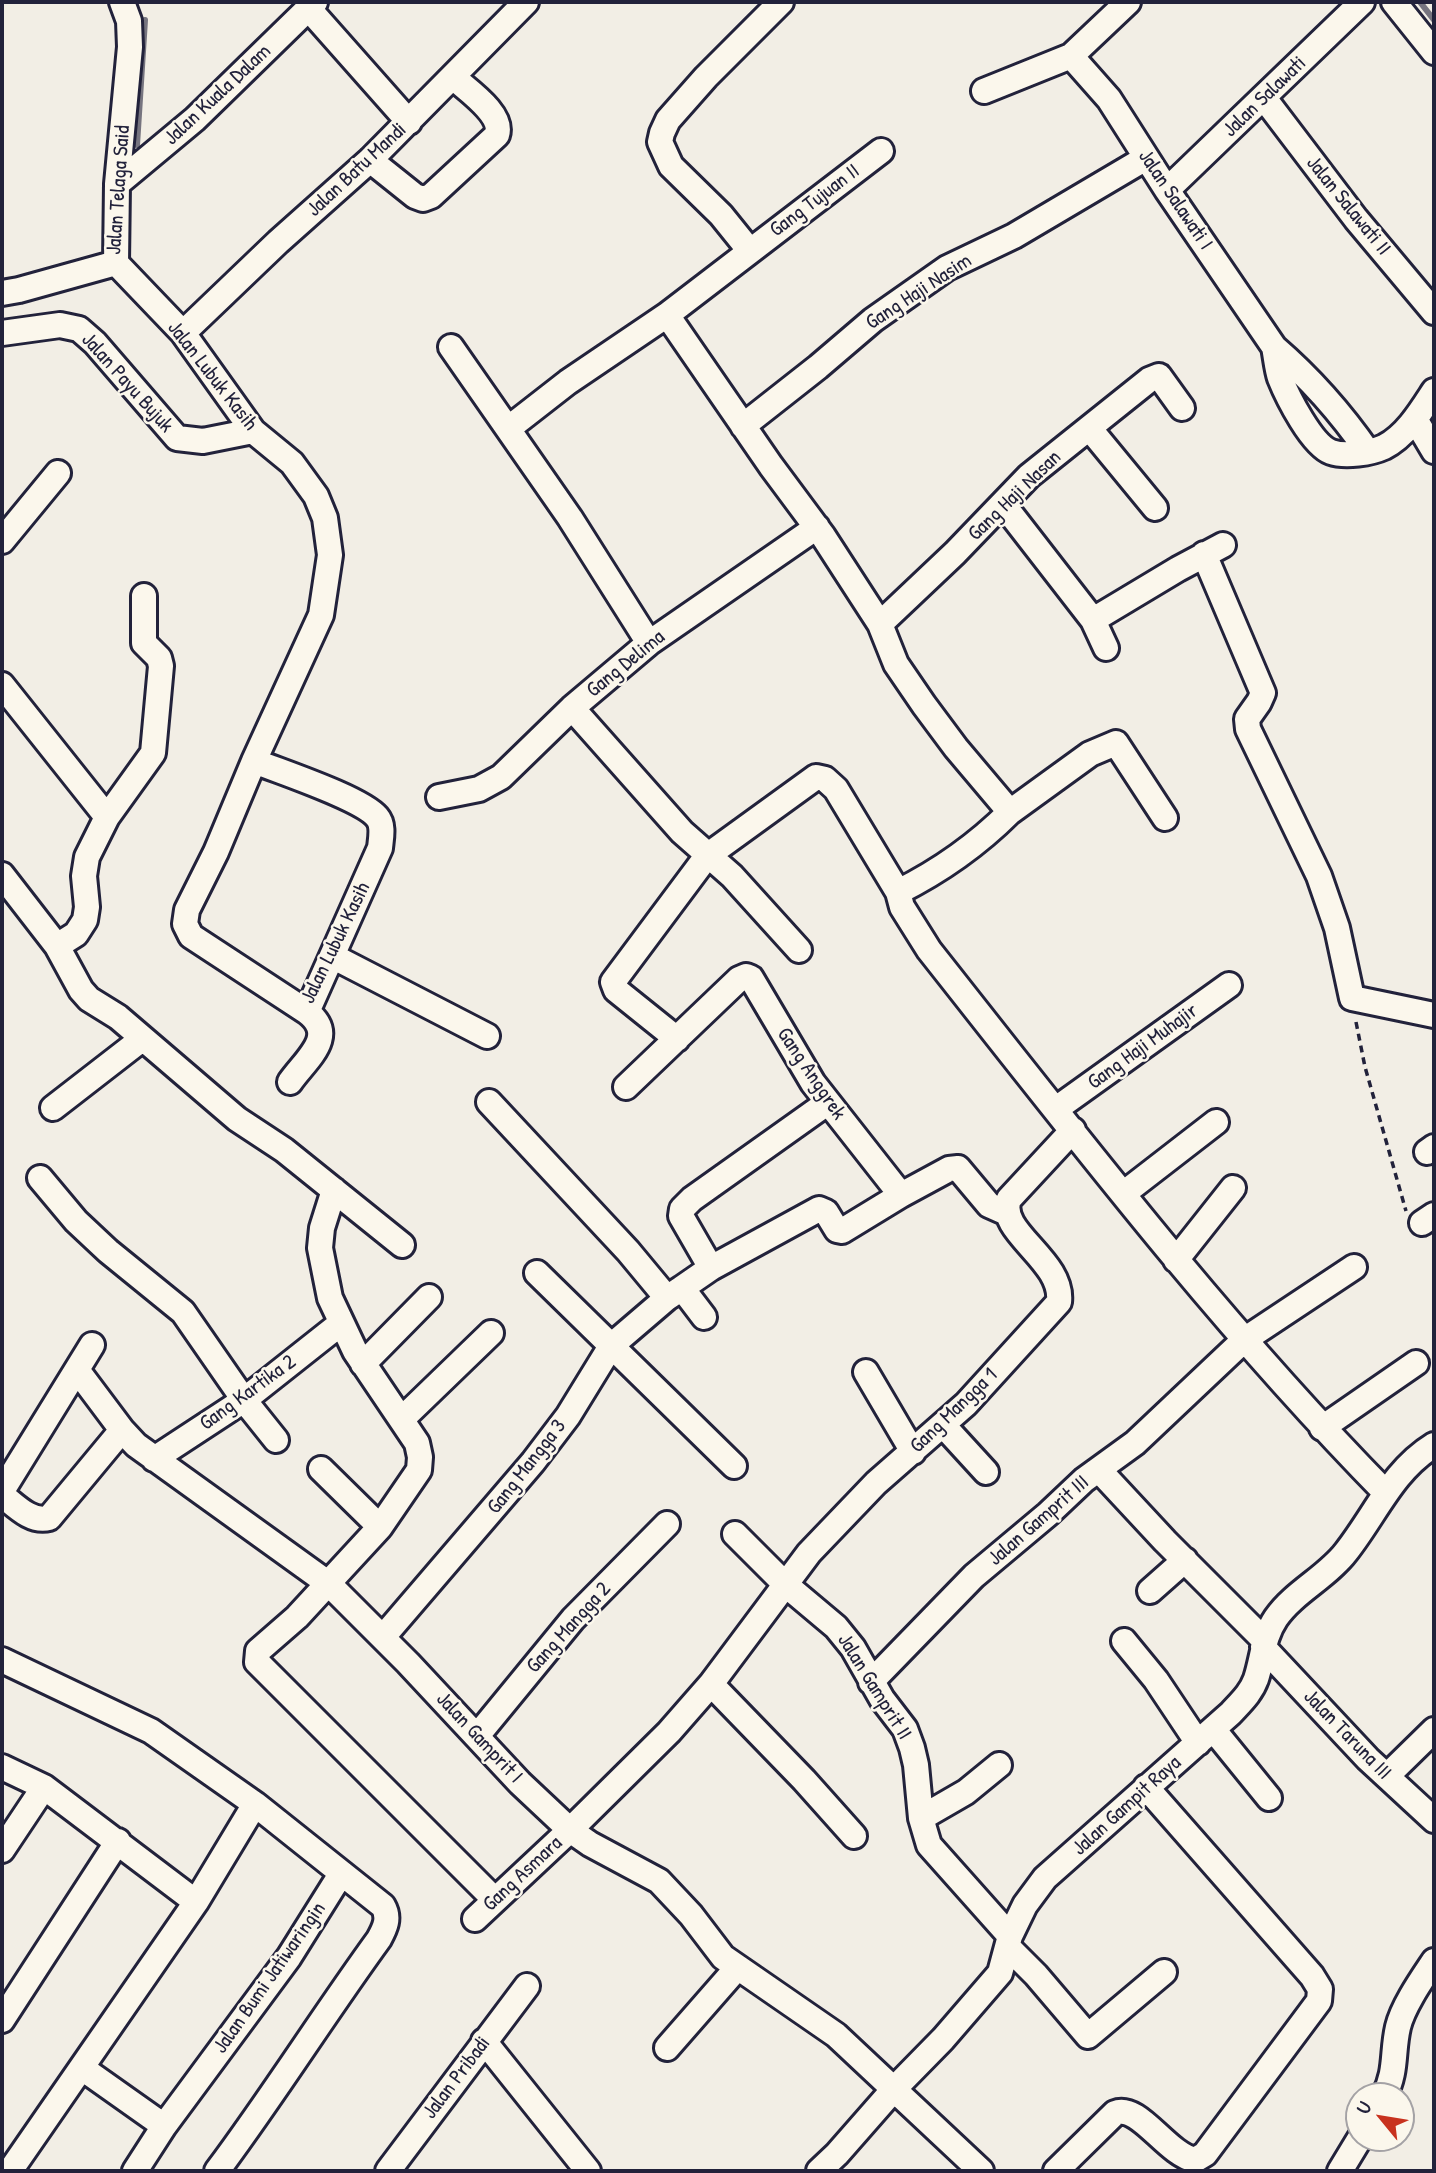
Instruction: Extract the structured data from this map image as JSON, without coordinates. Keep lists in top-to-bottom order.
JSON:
{
  "streets": {
    "street": [
      "Jalan Kuala Dalam",
      "Jalan Salawati",
      "Jalan Batu Mandi",
      "Jalan Telaga Said",
      "Jalan Salawati I",
      "Gang Tujuan II",
      "Jalan Salawati II",
      "Gang Haji Nasim",
      "Jalan Lubuk Kasih",
      "Jalan Payu Bujuk",
      "Gang Haji Nasan",
      "Gang Delima",
      "Gang Haji Muhajir",
      "Gang Anggrek",
      "Gang Kartika 2",
      "Gang Mangga 1",
      "Gang Mangga 3",
      "Jalan Gamprit III",
      "Gang Mangga 2",
      "Jalan Gamprit II",
      "Jalan Taruna III",
      "Jalan Gamprit I",
      "Jalan Gampit Raya",
      "Gang Asmara",
      "Jalan Bumi Jatiwaringin",
      "Jalan Pribadi"
    ]
  },
  "crossings": [
    ["Jalan Kuala Dalam", "Jalan Telaga Said"],
    ["Jalan Salawati", "Jalan Salawati I"],
    ["Jalan Salawati", "Jalan Salawati II"],
    ["Jalan Batu Mandi", "Jalan Lubuk Kasih"],
    ["Jalan Telaga Said", "Jalan Lubuk Kasih"],
    ["Jalan Salawati I", "Gang Haji Nasim"],
    ["Jalan Lubuk Kasih", "Jalan Payu Bujuk"],
    ["Gang Anggrek", "Gang Mangga 3"],
    ["Gang Kartika 2", "Jalan Gamprit I"],
    ["Gang Mangga 1", "Jalan Gamprit II"],
    ["Gang Mangga 1", "Jalan Gamprit I"],
    ["Gang Mangga 1", "Gang Asmara"],
    ["Gang Mangga 3", "Jalan Gamprit I"],
    ["Jalan Gamprit III", "Jalan Gamprit II"],
    ["Jalan Gamprit III", "Jalan Taruna III"],
    ["Jalan Gamprit III", "Jalan Gampit Raya"],
    ["Gang Mangga 2", "Jalan Gamprit I"],
    ["Jalan Gamprit II", "Jalan Gampit Raya"],
    ["Jalan Taruna III", "Jalan Gampit Raya"],
    ["Jalan Gamprit I", "Jalan Gampit Raya"],
    ["Jalan Gamprit I", "Gang Asmara"]
  ],
  "north": "top left"
}
